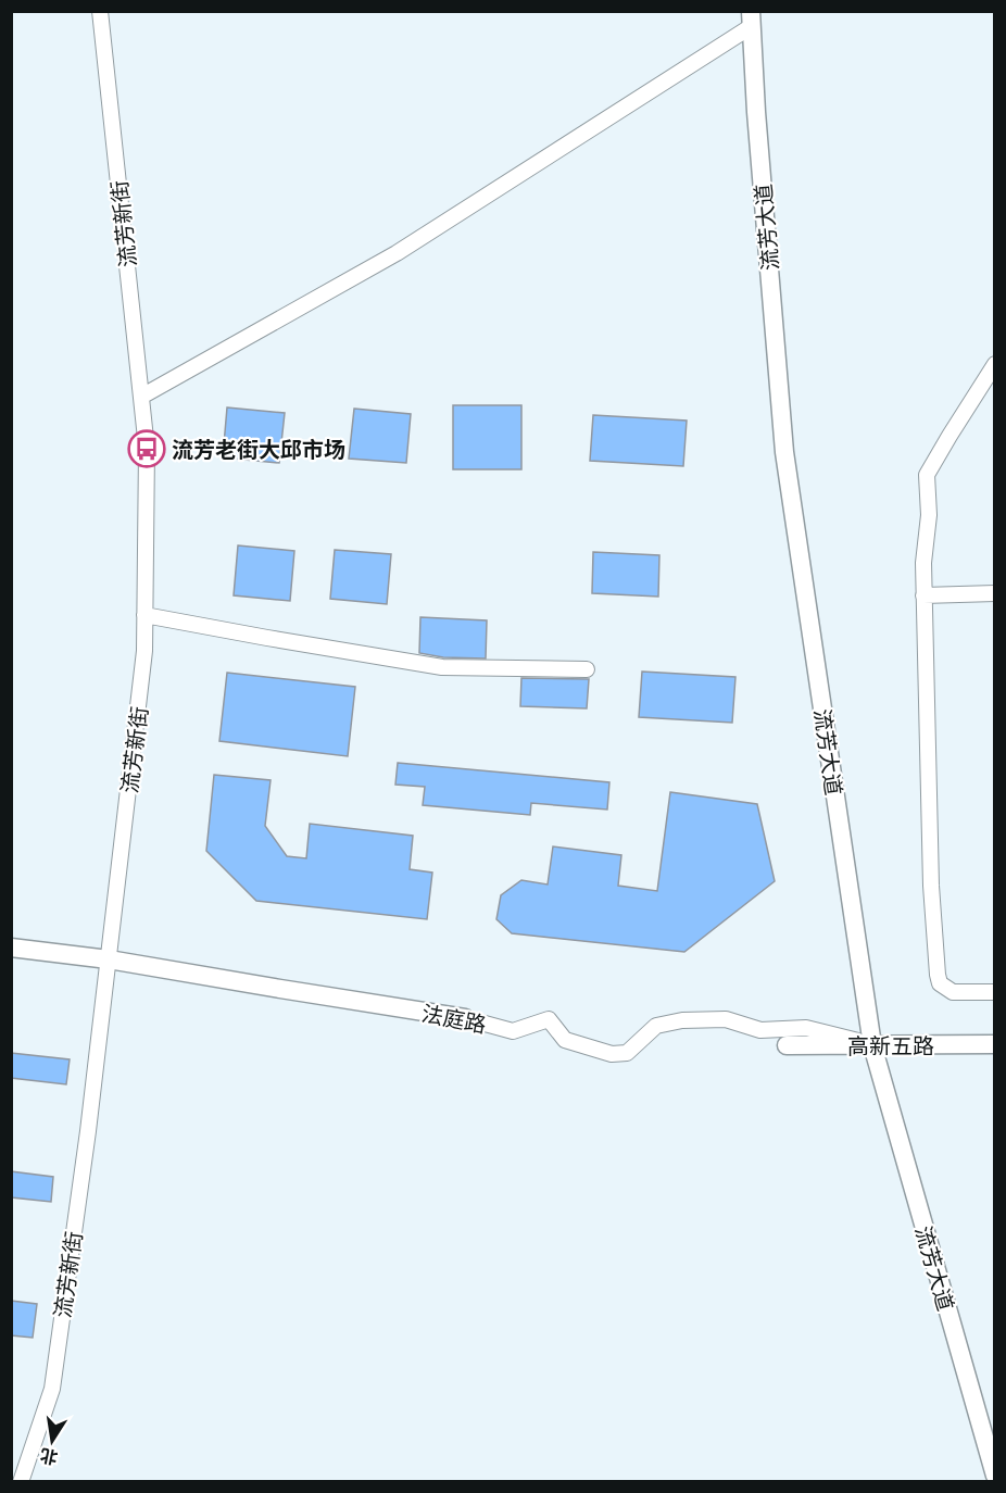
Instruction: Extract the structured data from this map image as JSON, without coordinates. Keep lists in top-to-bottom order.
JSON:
{
  "streets": {
    "main road": ["流芳大道", "法庭路", "高新五路"],
    "street": ["流芳新街"]
  },
  "crossings": [
    ["流芳新街", "法庭路"],
    ["流芳大道", "法庭路"],
    ["流芳大道", "高新五路"],
    ["法庭路", "高新五路"]
  ],
  "places": {
    "bus stop": ["流芳老街大邱市场"]
  },
  "north": "bottom"
}
